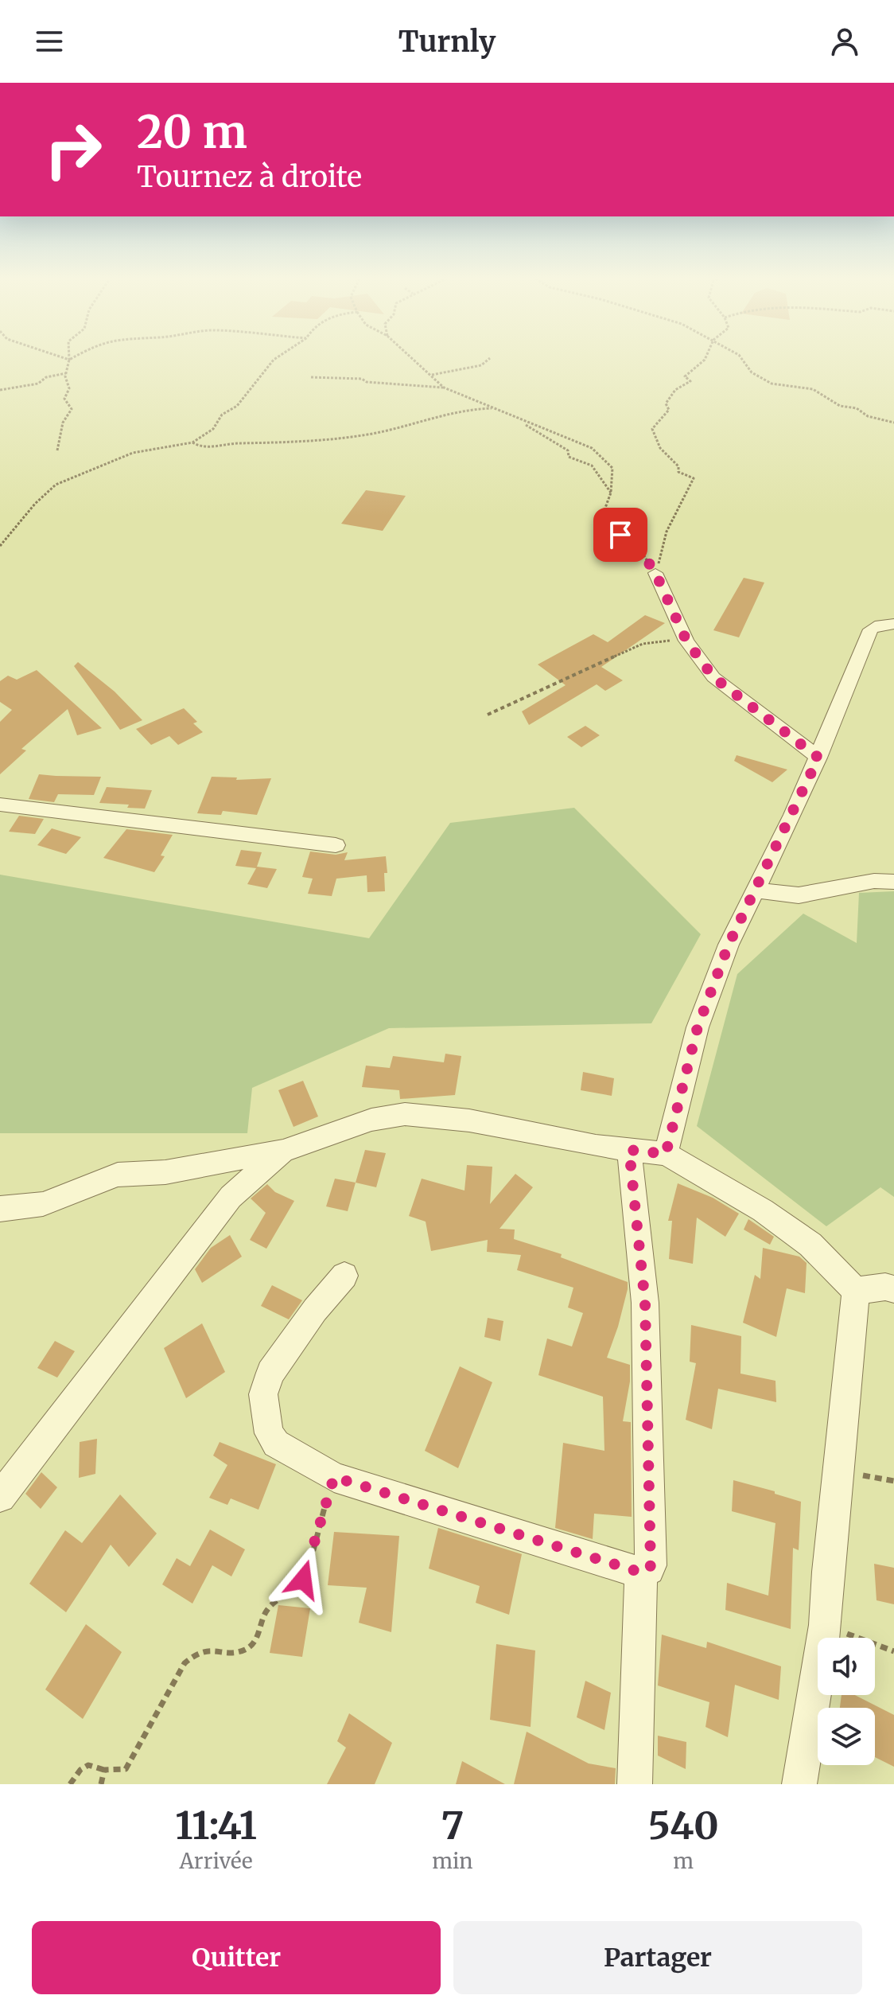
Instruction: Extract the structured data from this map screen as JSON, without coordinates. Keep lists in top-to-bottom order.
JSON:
{
  "page": {
    "header": "Turnly",
    "turn": ["20 m", "Tournez à droite"],
    "eta": [
      "11:41",
      "Arrivée",
      "7",
      "min",
      "540",
      "m"
    ],
    "buttons": ["Quitter", "Partager"]
  }
}
